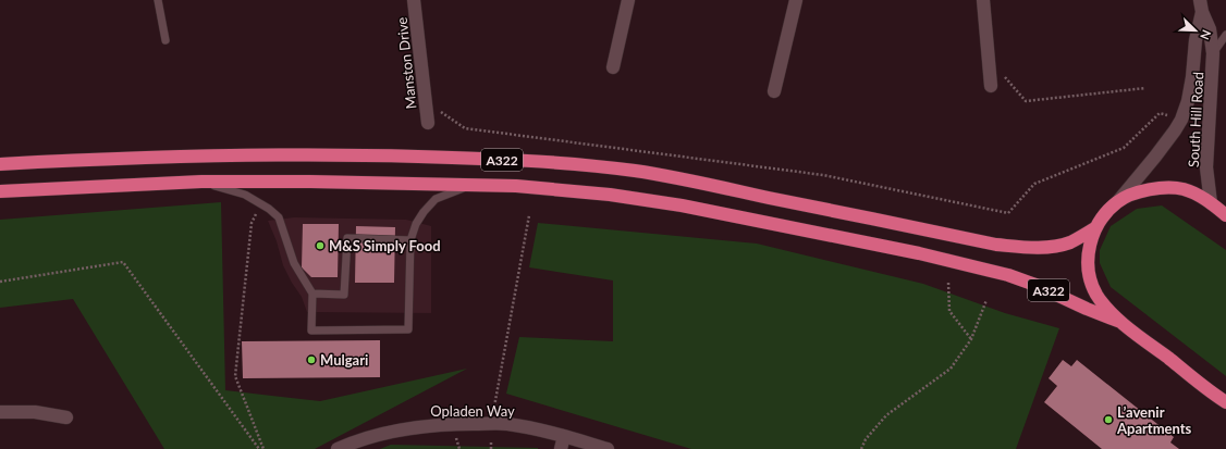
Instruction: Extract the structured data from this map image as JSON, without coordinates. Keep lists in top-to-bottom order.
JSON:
{
  "streets": {
    "highway": ["A322"],
    "street": ["Manston Drive", "South Hill Road", "Opladen Way"]
  },
  "crossings": [
    ["South Hill Road", "A322"]
  ],
  "places": ["M&S Simply Food", "Mulgari", "L’avenir Apartments"],
  "north": "bottom right"
}
